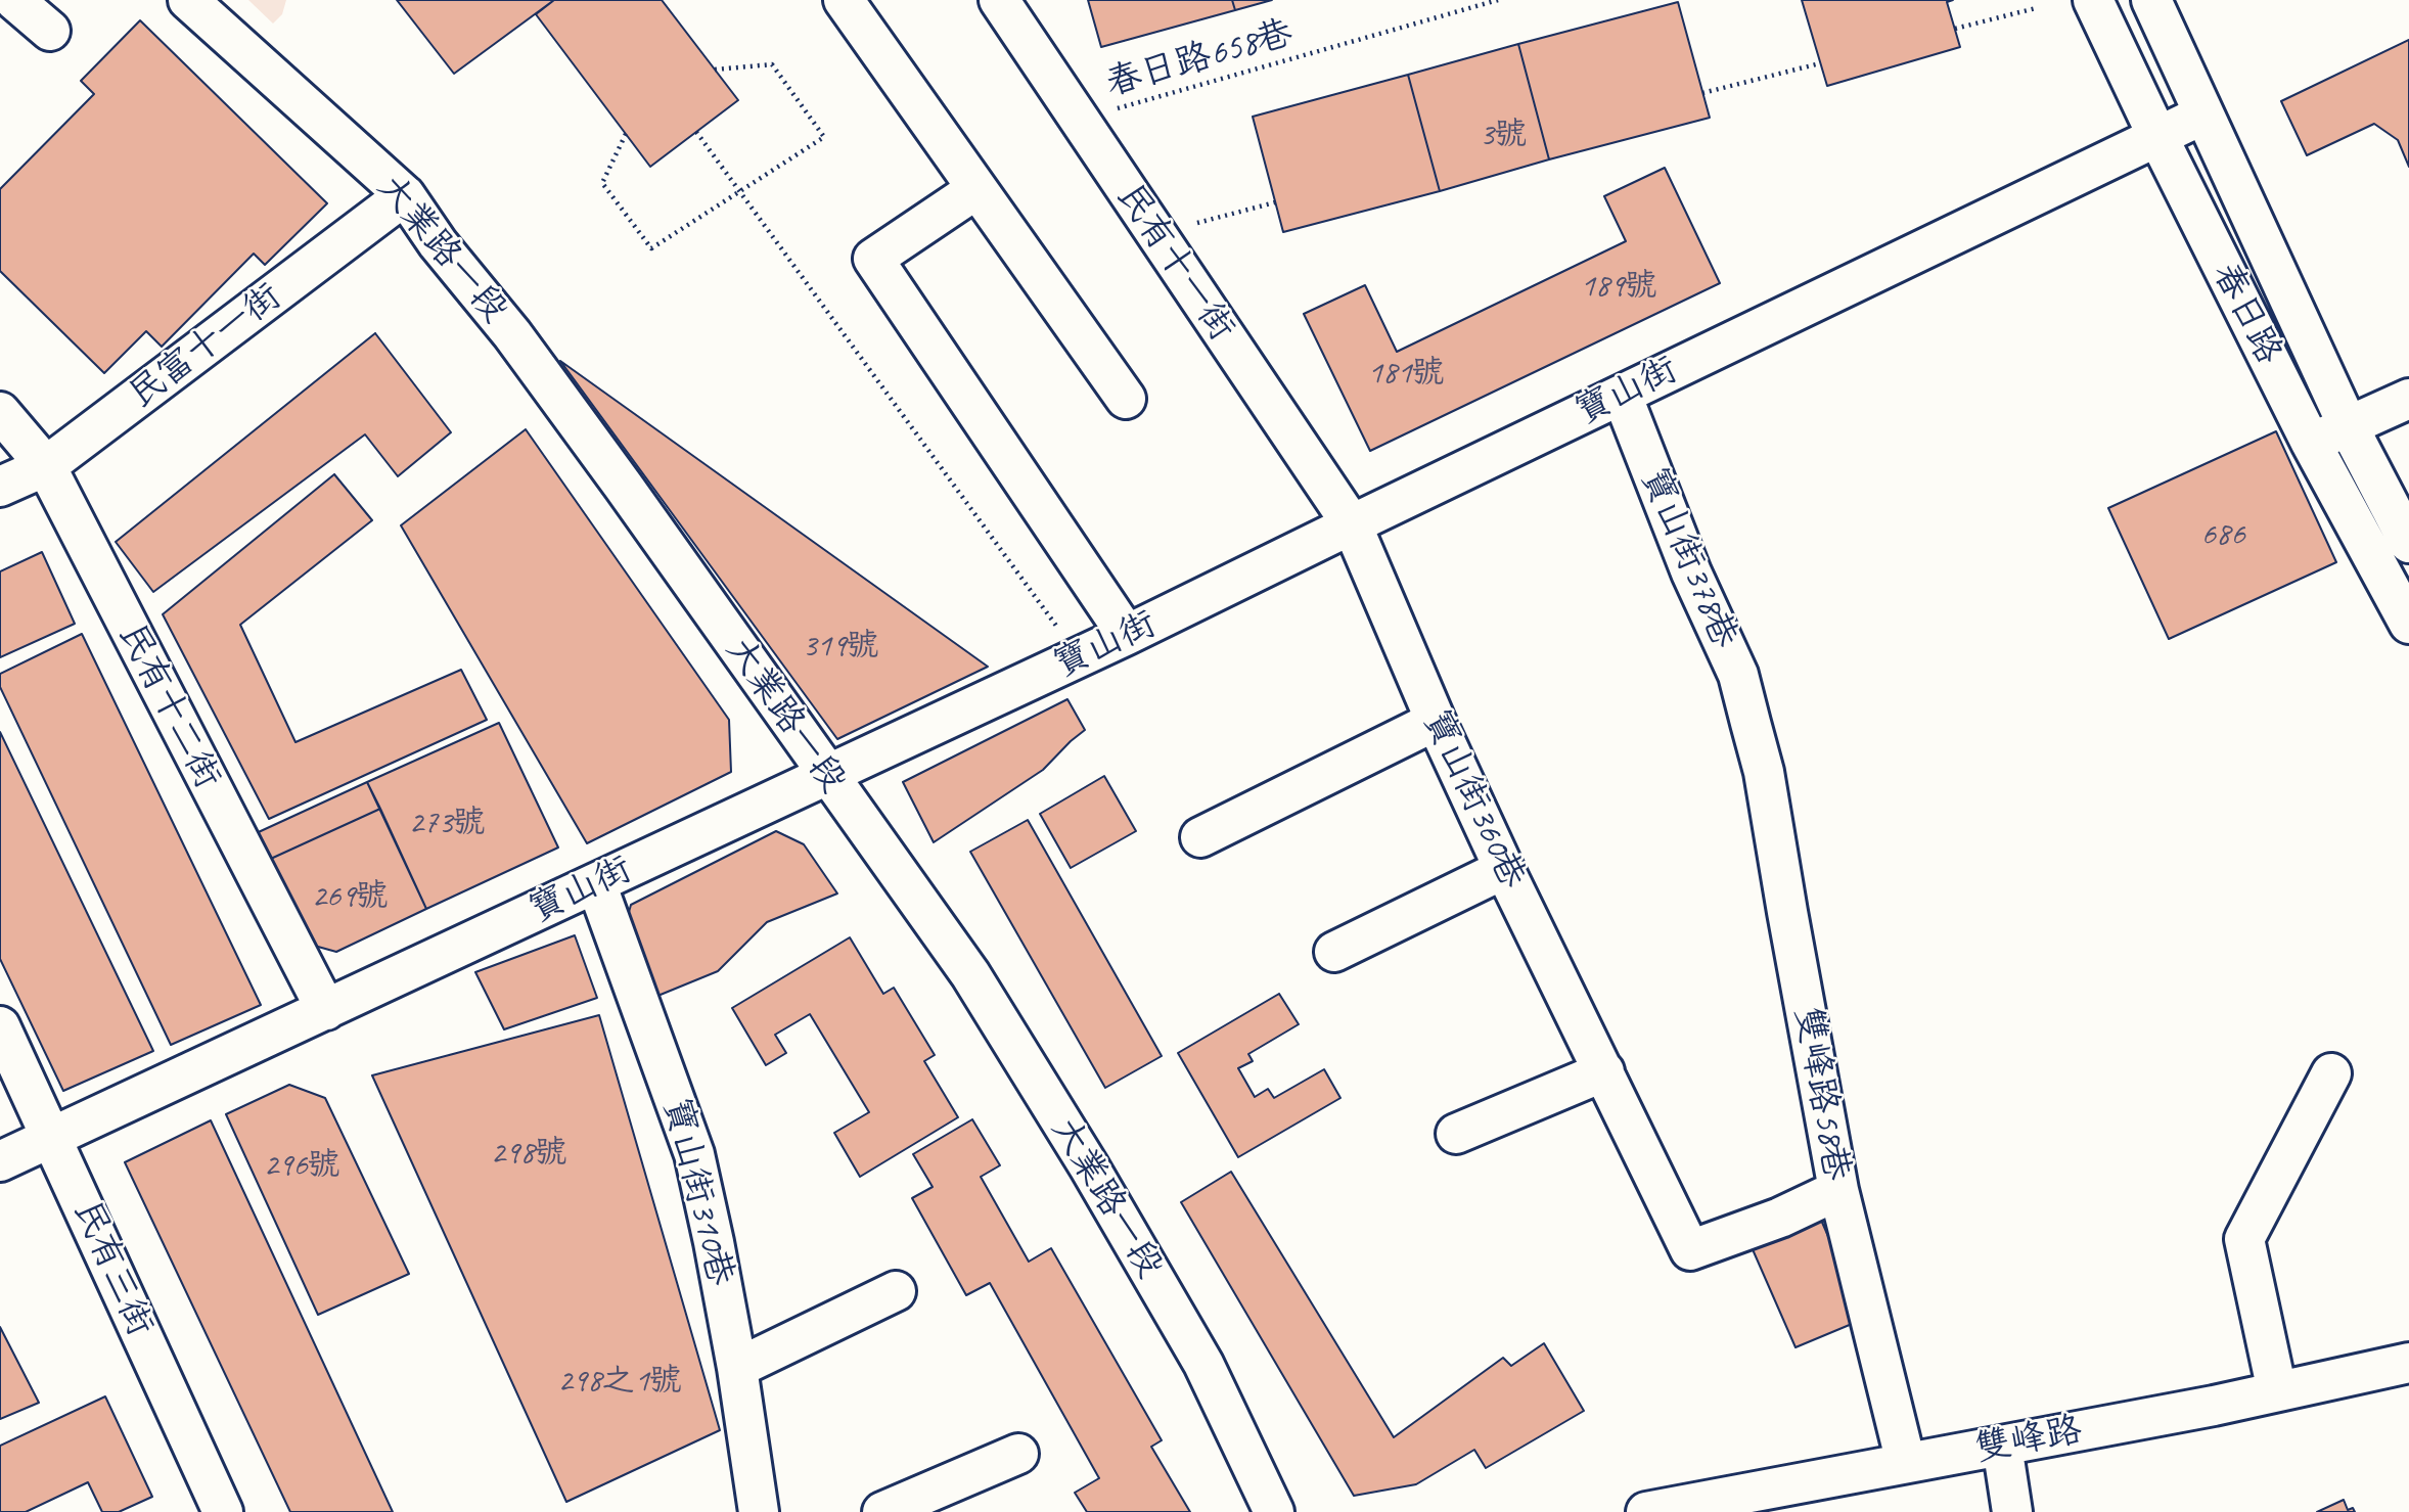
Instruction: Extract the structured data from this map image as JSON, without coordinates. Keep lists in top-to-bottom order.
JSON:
{
  "streets": {
    "street": [
      "大業路一段",
      "民有十一街",
      "春日路",
      "民富十一街",
      "寶山街",
      "寶山街378巷",
      "民有十二街",
      "寶山街360巷",
      "雙峰路58巷",
      "寶山街310巷",
      "民有三街",
      "雙峰路"
    ],
    "path": ["春日路658巷"]
  },
  "crossings": [
    ["春日路658巷", "民有十一街"],
    ["大業路一段", "民富十一街"],
    ["大業路一段", "寶山街"],
    ["民有十一街", "寶山街"],
    ["民有十一街", "寶山街360巷"],
    ["春日路", "寶山街"],
    ["民富十一街", "民有十二街"],
    ["寶山街", "寶山街378巷"],
    ["寶山街", "民有十二街"],
    ["寶山街", "寶山街360巷"],
    ["寶山街", "寶山街310巷"],
    ["寶山街", "民有三街"],
    ["寶山街378巷", "雙峰路58巷"],
    ["寶山街360巷", "雙峰路58巷"],
    ["雙峰路58巷", "雙峰路"]
  ],
  "house_numbers": [
    "3號",
    "189號",
    "181號",
    "686",
    "319號",
    "273號",
    "269號",
    "298號",
    "296號",
    "298之1號"
  ]
}
